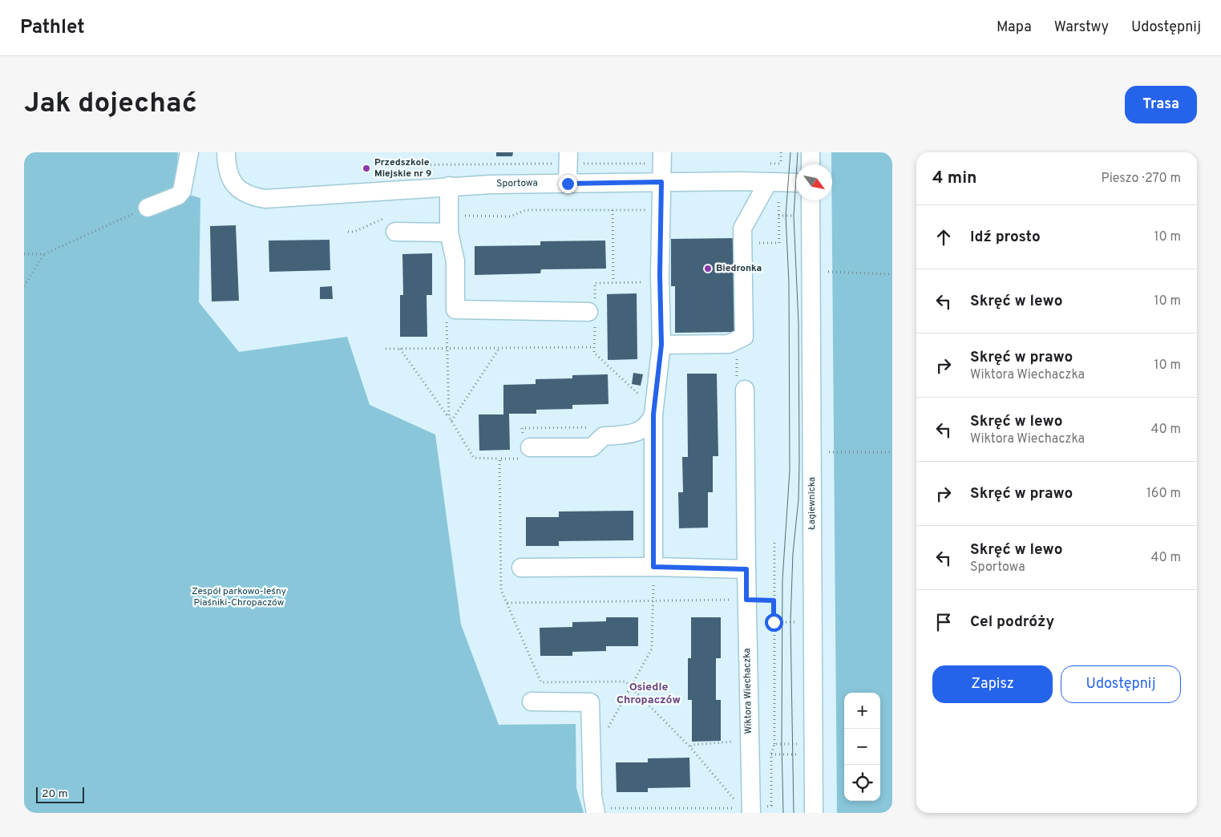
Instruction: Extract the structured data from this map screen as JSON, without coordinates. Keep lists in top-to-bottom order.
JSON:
{
  "streets": {
    "street": ["Sportowa", "Łagiewnicka", "Wiktora Wiechaczka"]
  },
  "districts": ["Osiedle Chropaczów"],
  "parks": ["Zespół parkowo-leśny Piaśniki-Chropaczów"],
  "places": ["Przedszkole Miejskie nr 9", "Biedronka"],
  "scale_bar": "20 m",
  "north": "bottom right",
  "page": {
    "header": "Pathlet",
    "nav": ["Mapa", "Warstwy", "Udostępnij"],
    "buttons": [
      "Trasa",
      ["Zapisz", "Udostępnij"]
    ],
    "title": "Jak dojechać",
    "heading": ["4 min", "Pieszo · 270 m"],
    "list": [
      ["Idź prosto", "10 m"],
      ["Skręć w lewo", "10 m"],
      ["Skręć w prawo", "Wiktora Wiechaczka", "10 m"],
      ["Skręć w lewo", "Wiktora Wiechaczka", "40 m"],
      ["Skręć w prawo", "160 m"],
      ["Skręć w lewo", "Sportowa", "40 m"],
      "Cel podróży"
    ],
    "map_buttons": ["+", "−"],
    "scale": "20 m"
  }
}
